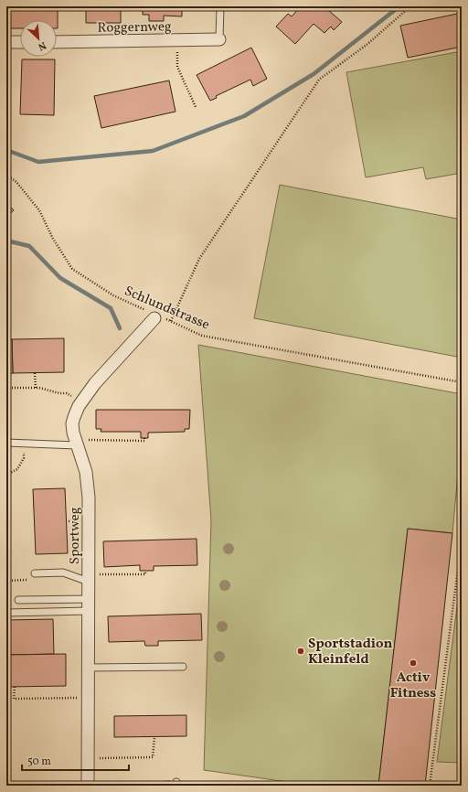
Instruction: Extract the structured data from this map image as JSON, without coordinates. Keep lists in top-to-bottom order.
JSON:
{
  "streets": {
    "street": ["Roggernweg", "Sportweg"],
    "path": ["Schlundstrasse"]
  },
  "crossings": [
    ["Schlundstrasse", "Sportweg"]
  ],
  "places": ["Sportstadion Kleinfeld", "Activ Fitness"],
  "scale_bar": "50 m",
  "north": "bottom right"
}
